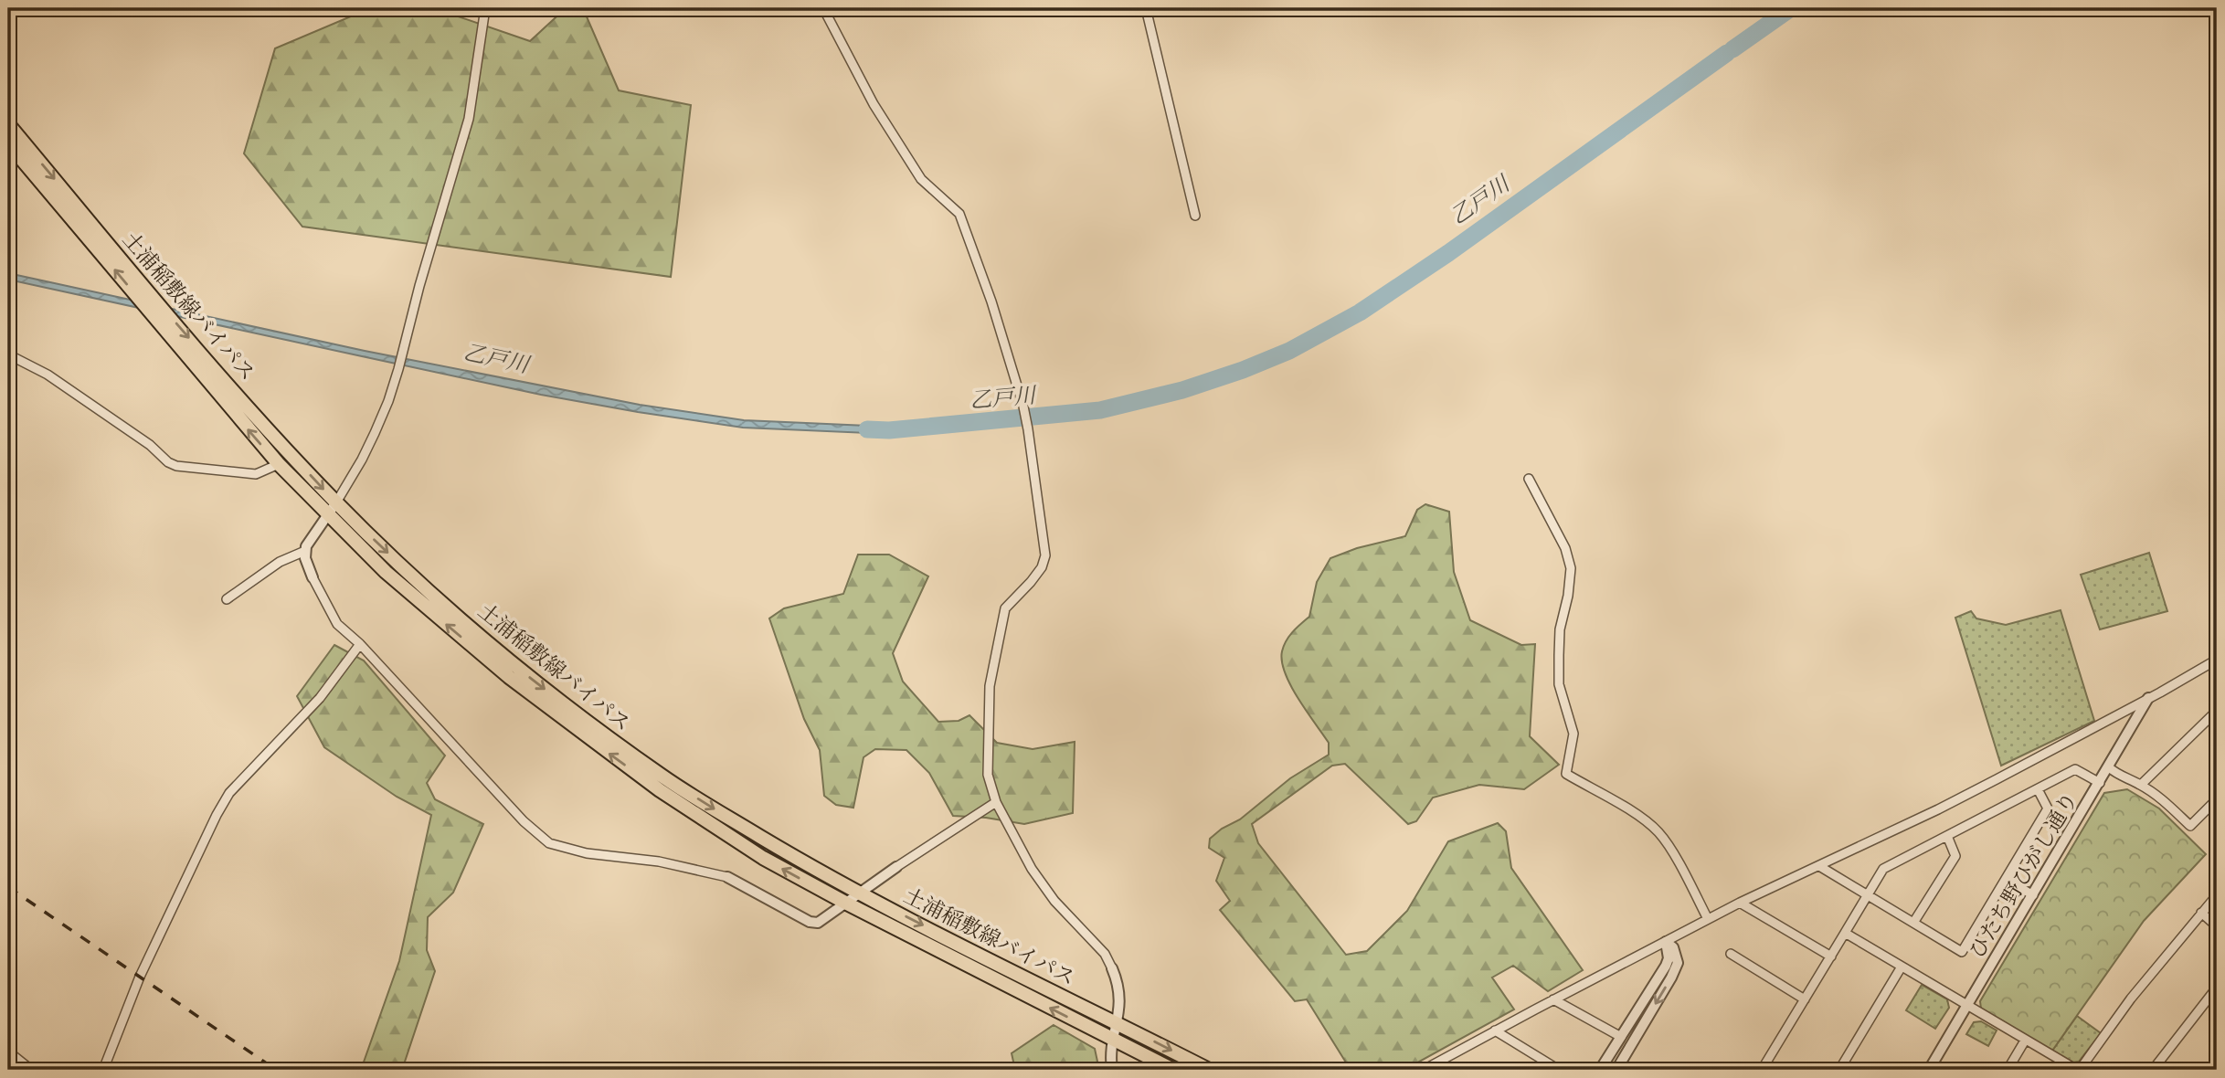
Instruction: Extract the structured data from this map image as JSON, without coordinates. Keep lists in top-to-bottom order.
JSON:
{
  "streets": {
    "main road": ["土浦稲敷線バイパス"],
    "street": ["ひたち野ひがし通り"]
  },
  "water": ["乙戸川"]
}
